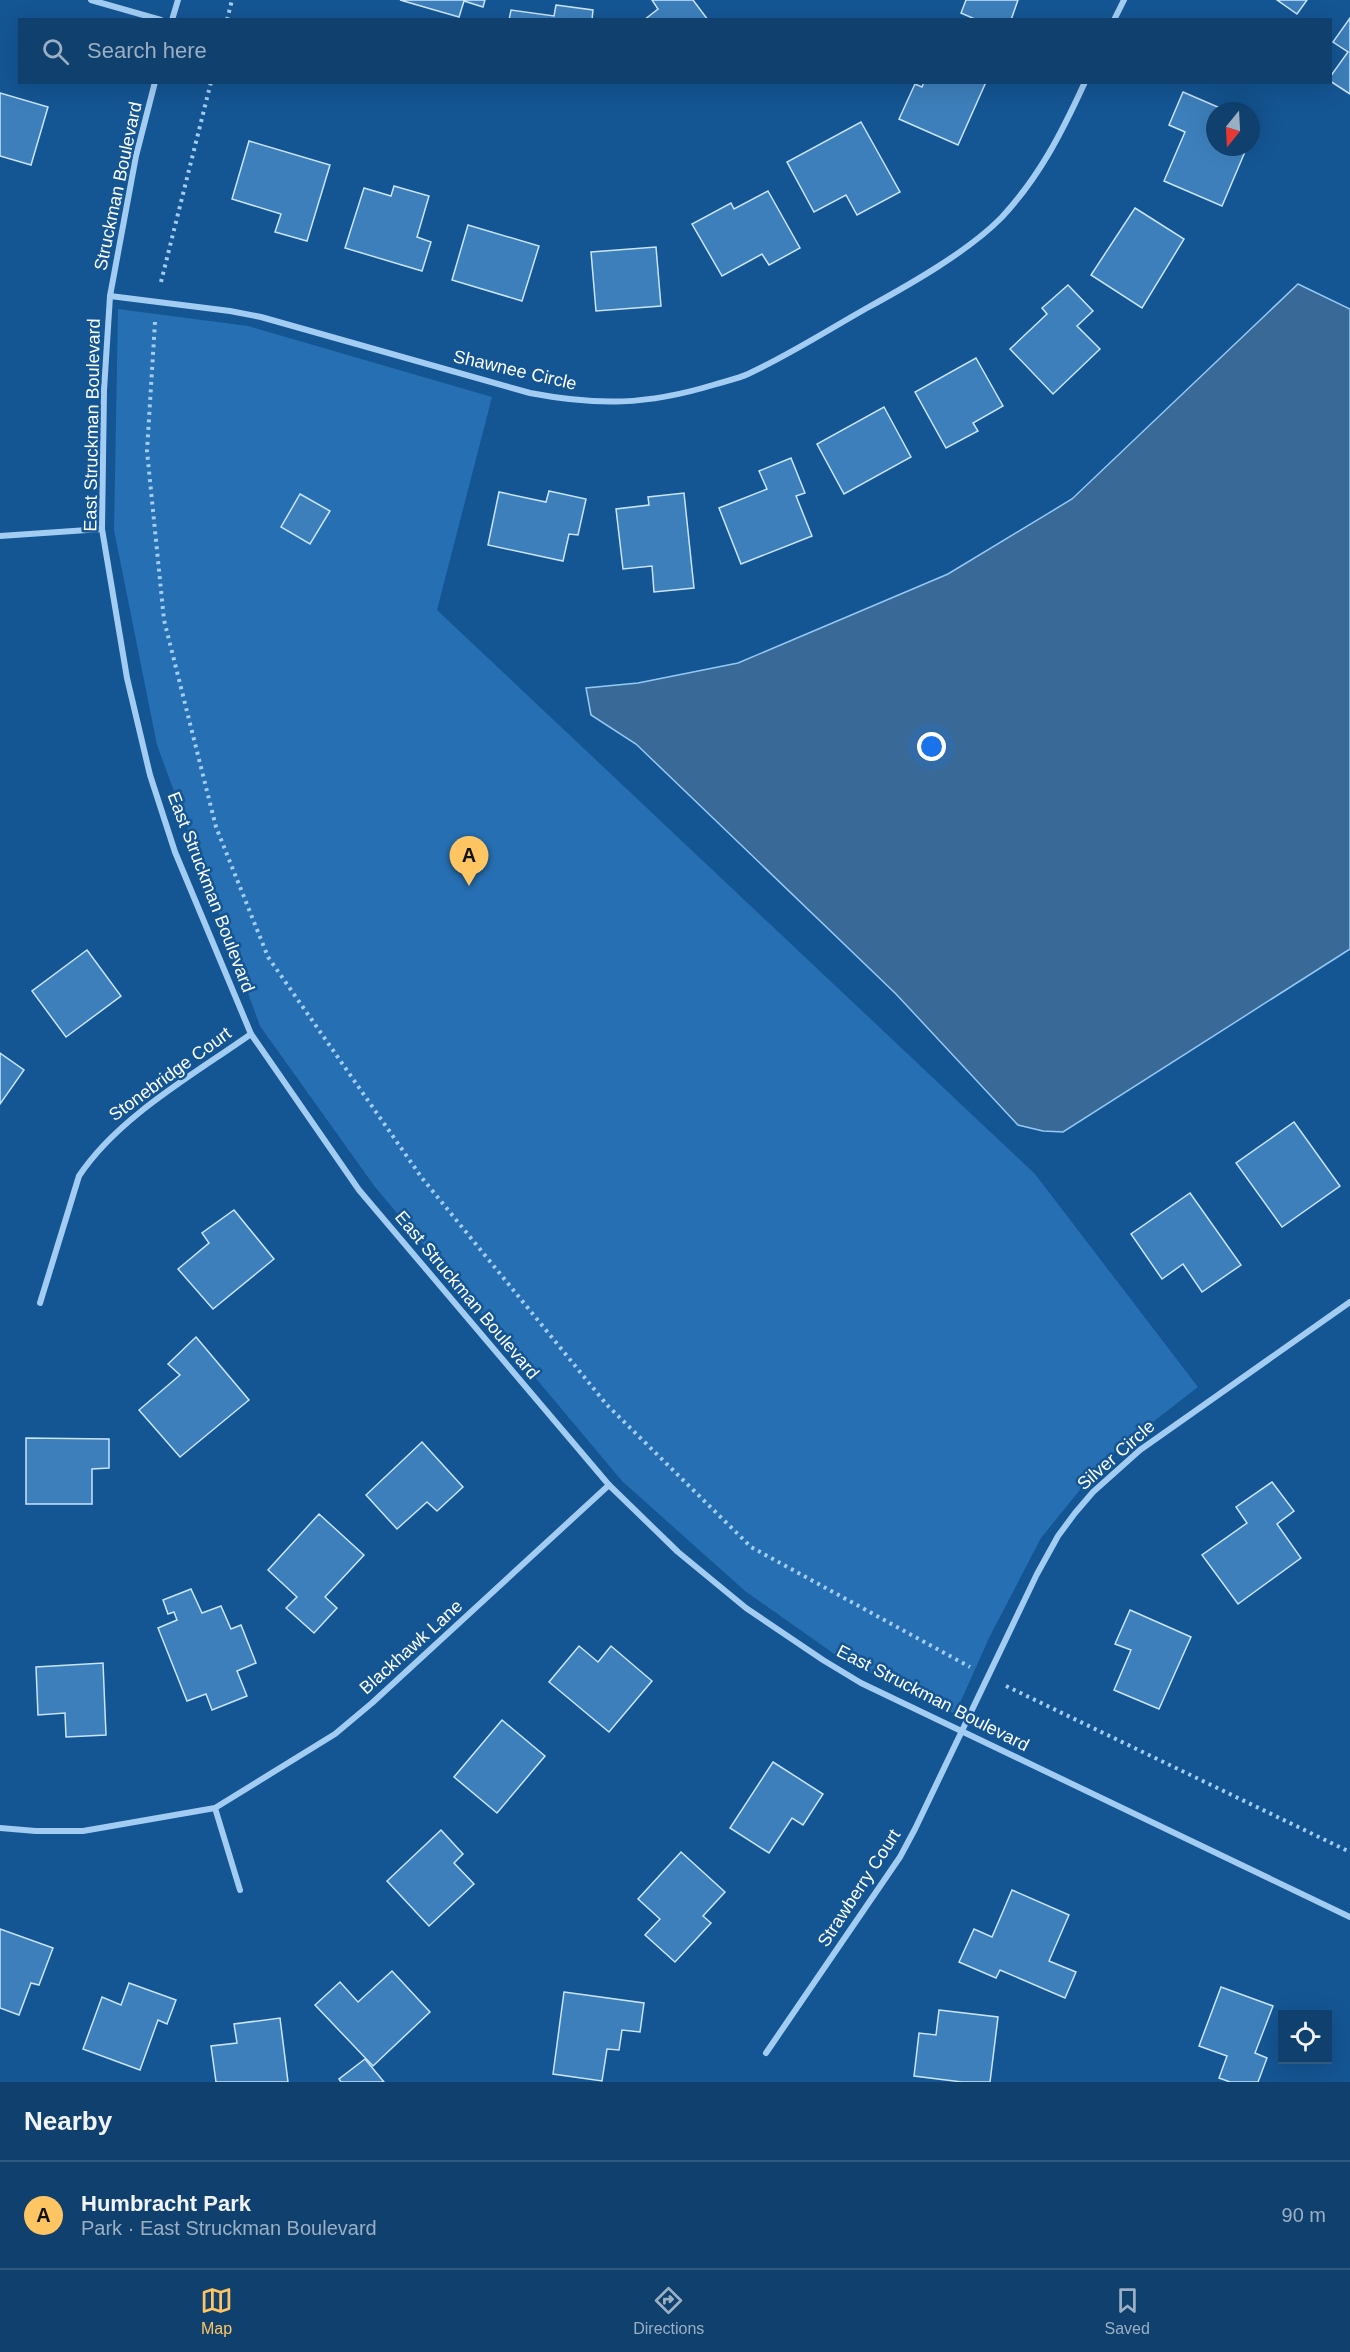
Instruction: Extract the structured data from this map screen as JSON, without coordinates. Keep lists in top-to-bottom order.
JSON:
{
  "streets": {
    "street": [
      "Struckman Boulevard",
      "Shawnee Circle",
      "East Struckman Boulevard",
      "Stonebridge Court",
      "Silver Circle",
      "Blackhawk Lane",
      "Strawberry Court"
    ]
  },
  "crossings": [
    ["Struckman Boulevard", "Shawnee Circle"],
    ["Struckman Boulevard", "East Struckman Boulevard"],
    ["Shawnee Circle", "East Struckman Boulevard"],
    ["East Struckman Boulevard", "Stonebridge Court"],
    ["East Struckman Boulevard", "Silver Circle"],
    ["East Struckman Boulevard", "Blackhawk Lane"],
    ["East Struckman Boulevard", "Strawberry Court"],
    ["Silver Circle", "Strawberry Court"]
  ],
  "north": "bottom",
  "page": {
    "search": "Search here",
    "pins": "A",
    "heading": "Nearby",
    "list": [
      {
        "mark": "A",
        "name": "Humbracht Park",
        "note": "Park · East Struckman Boulevard",
        "value": "90 m"
      }
    ],
    "nav": ["Map", "Directions", "Saved"]
  }
}
